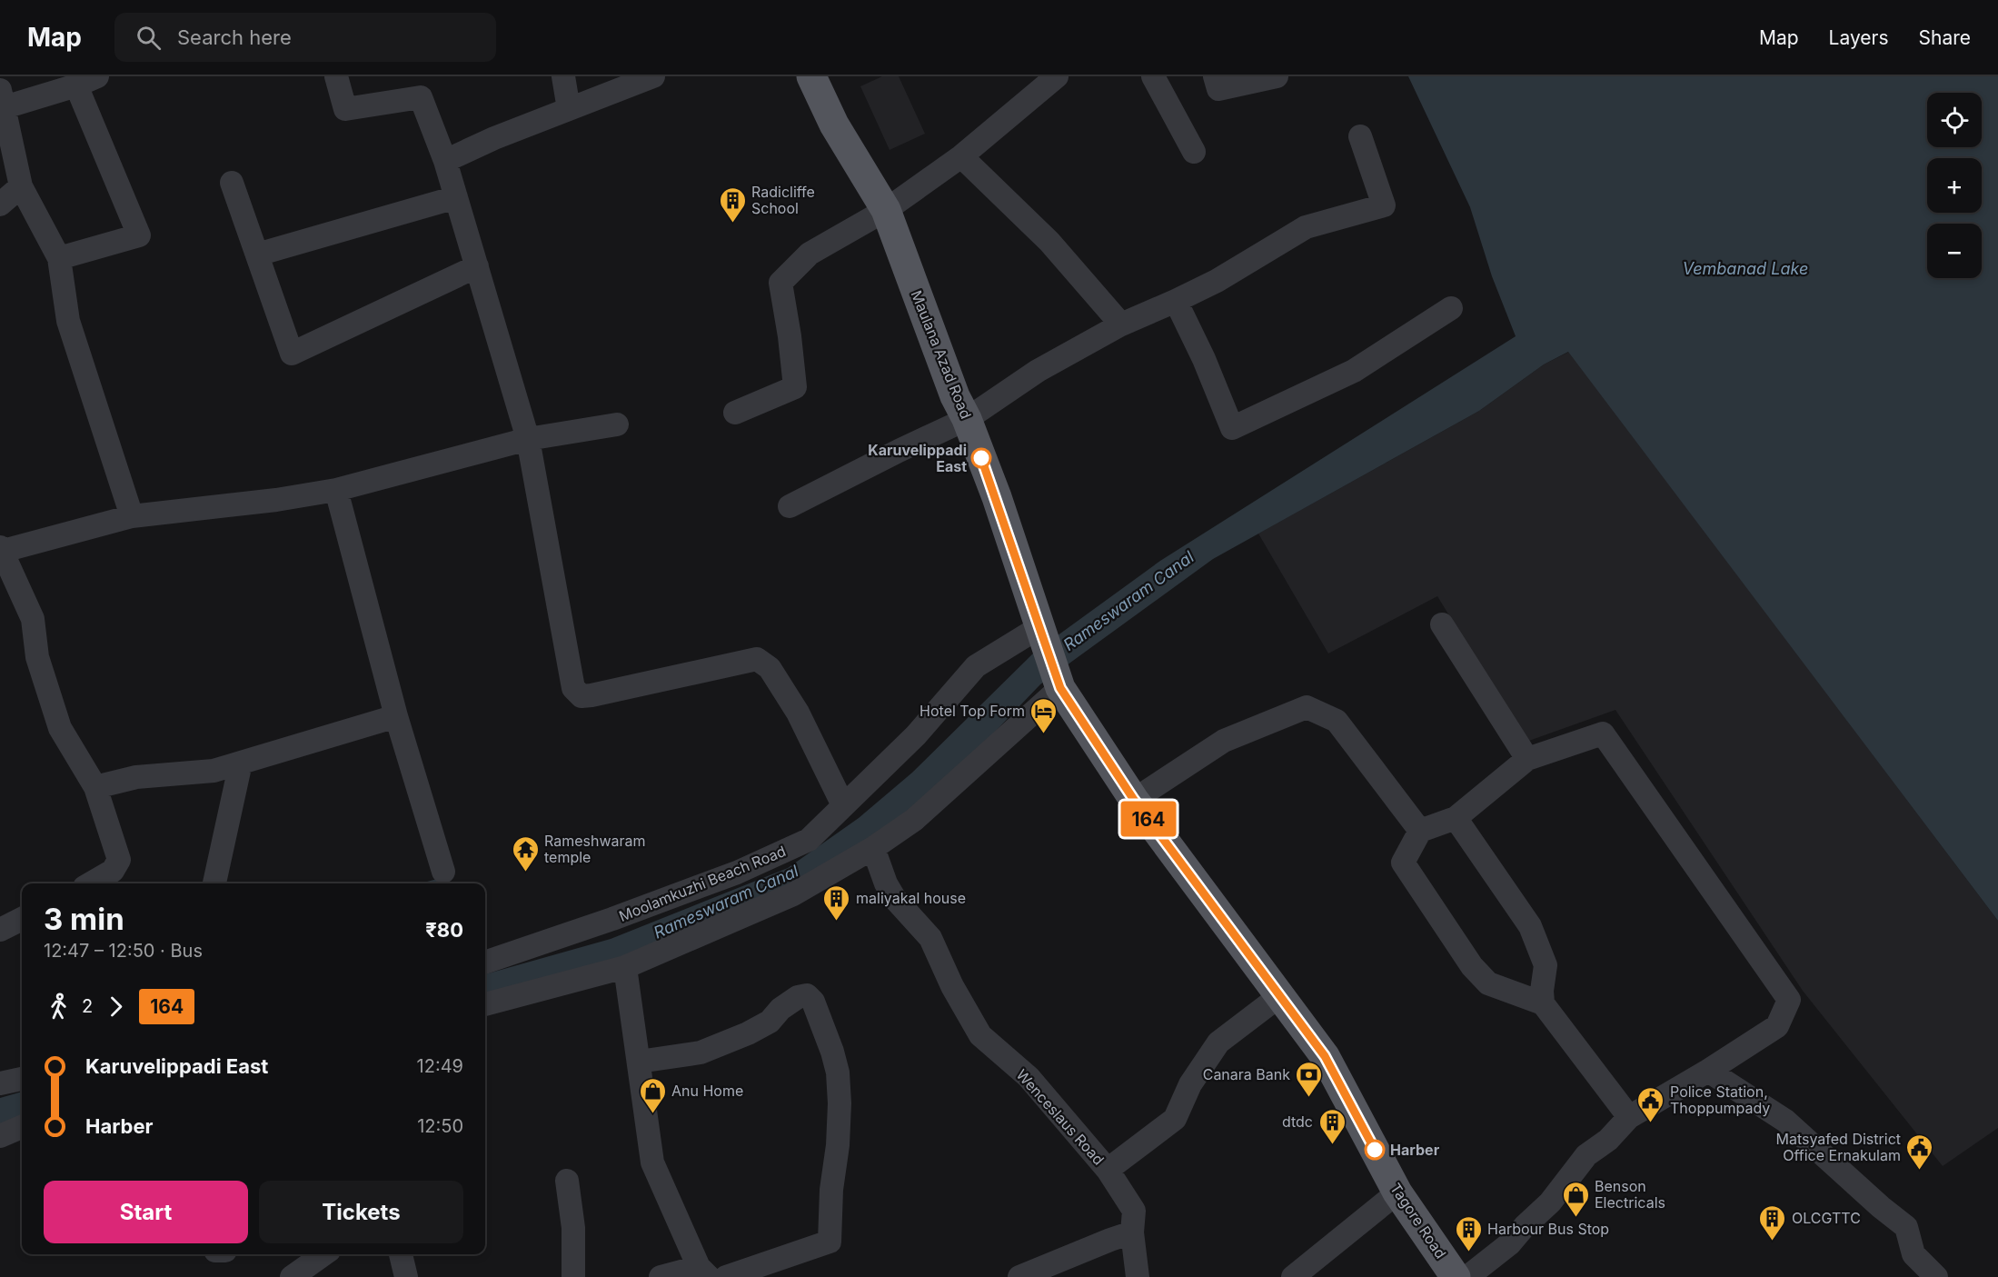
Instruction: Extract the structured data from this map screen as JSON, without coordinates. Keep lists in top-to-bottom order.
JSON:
{
  "streets": {
    "main road": ["Maulana Azad Road", "Tagore Road"],
    "street": ["Moolamkuzhi Beach Road", "Wenceslaus Road"]
  },
  "crossings": [
    ["Maulana Azad Road", "Moolamkuzhi Beach Road"],
    ["Maulana Azad Road", "Tagore Road"],
    ["Moolamkuzhi Beach Road", "Tagore Road"],
    ["Wenceslaus Road", "Tagore Road"]
  ],
  "water": ["Vembanad Lake", "Rameswaram Canal"],
  "places": {
    "building": [
      "Radicliffe School",
      "maliyakal house",
      "dtdc",
      "OLCGTTC",
      "Harbour Bus Stop"
    ],
    "other": ["Karuvelippadi East", "Harber"],
    "hotel": ["Hotel Top Form"],
    "temple": ["Rameshwaram temple"],
    "bank": ["Canara Bank"],
    "shop": ["Anu Home", "Benson Electricals"],
    "public building": ["Police Station, Thoppumpady", "Matsyafed District Office Ernakulam"]
  },
  "lines": ["bus line 164"],
  "page": {
    "header": "Map",
    "search": "Search here",
    "nav": ["Map", "Layers", "Share"],
    "on_map": "164",
    "map_buttons": ["+", "−"],
    "heading": ["3 min", "12:47 – 12:50 · Bus", "₹80"],
    "legs": ["2", "164"],
    "list": [
      {
        "name": "Karuvelippadi East",
        "value": "12:49"
      },
      {
        "name": "Harber",
        "value": "12:50"
      }
    ],
    "buttons": ["Start", "Tickets"]
  }
}
